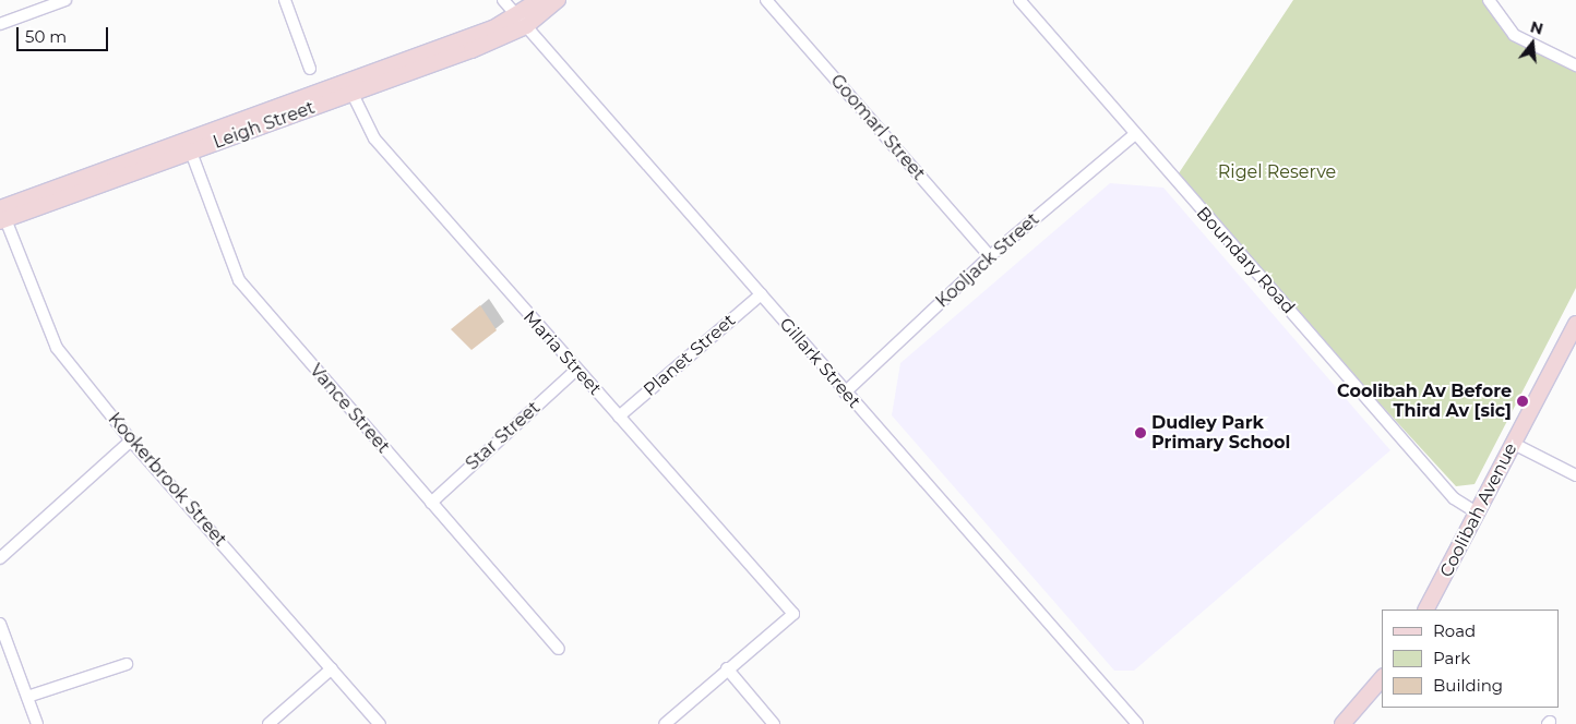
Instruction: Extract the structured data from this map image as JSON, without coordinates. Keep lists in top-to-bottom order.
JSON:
{
  "streets": {
    "street": [
      "Leigh Street",
      "Goomarl Street",
      "Kooljack Street",
      "Boundary Road",
      "Maria Street",
      "Planet Street",
      "Gillark Street",
      "Vance Street",
      "Star Street",
      "Kookerbrook Street",
      "Coolibah Avenue"
    ]
  },
  "crossings": [
    ["Leigh Street", "Maria Street"],
    ["Leigh Street", "Gillark Street"],
    ["Leigh Street", "Vance Street"],
    ["Leigh Street", "Kookerbrook Street"],
    ["Goomarl Street", "Kooljack Street"],
    ["Kooljack Street", "Boundary Road"],
    ["Kooljack Street", "Gillark Street"],
    ["Boundary Road", "Coolibah Avenue"],
    ["Maria Street", "Planet Street"],
    ["Maria Street", "Star Street"],
    ["Planet Street", "Gillark Street"],
    ["Vance Street", "Star Street"]
  ],
  "parks": ["Rigel Reserve"],
  "places": ["Coolibah Av Before Third Av [sic]", "Dudley Park Primary School"],
  "legend": ["Road", "Park", "Building"],
  "scale_bar": "50 m",
  "north": "top"
}
